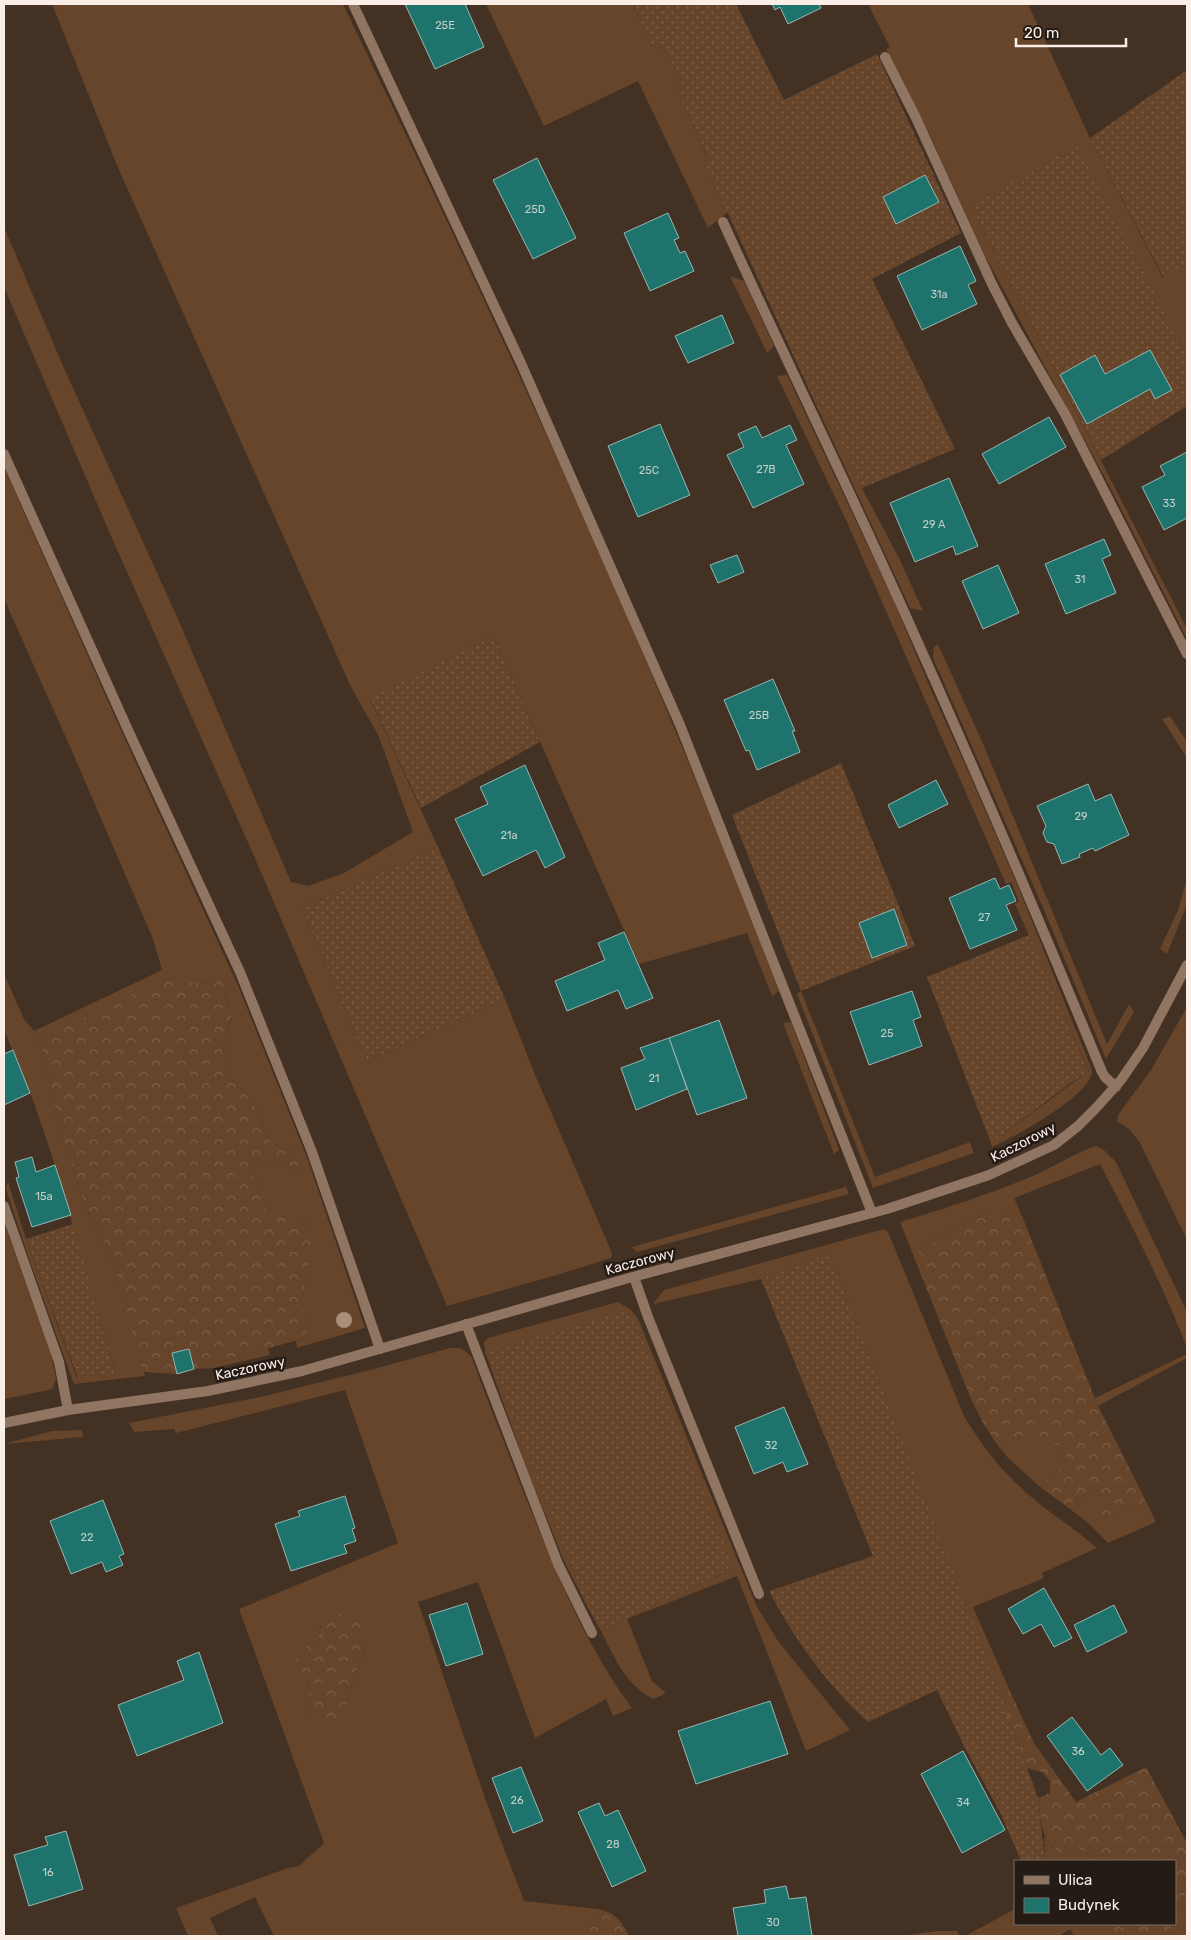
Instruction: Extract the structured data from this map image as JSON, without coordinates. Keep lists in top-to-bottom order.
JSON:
{
  "streets": {
    "street": ["Kaczorowy"]
  },
  "house_numbers": [
    "25E",
    "25D",
    "31a",
    "27B",
    "25C",
    "33",
    "29 A",
    "31",
    "25B",
    "29",
    "21a",
    "27",
    "25",
    "21",
    "15a",
    "32",
    "22",
    "36",
    "26",
    "34",
    "28",
    "16",
    "30"
  ],
  "legend": ["Ulica", "Budynek"],
  "scale_bar": "20 m"
}
